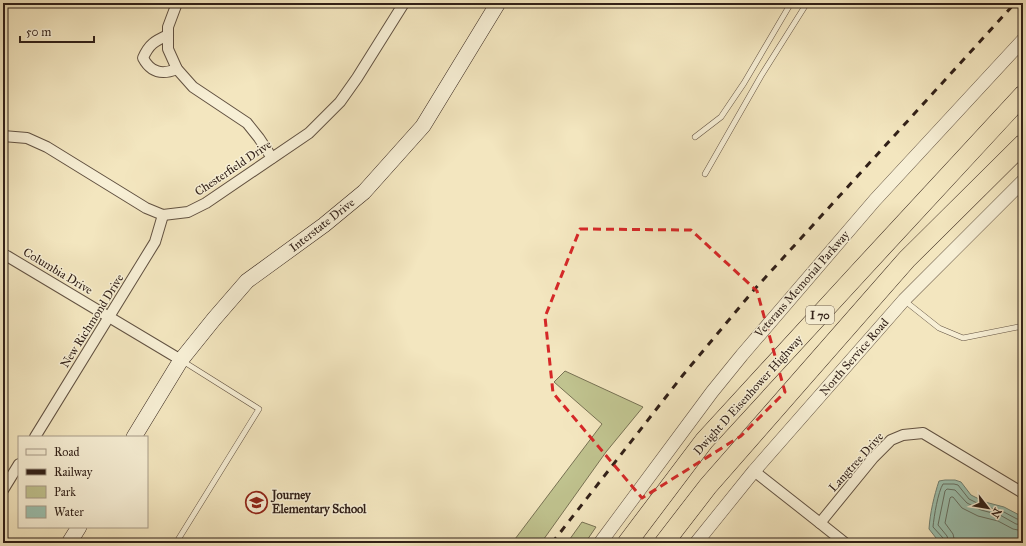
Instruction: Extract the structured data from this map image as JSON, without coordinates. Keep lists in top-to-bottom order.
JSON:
{
  "streets": {
    "highway": ["I 70", "Dwight D Eisenhower Highway"],
    "main road": ["Interstate Drive"],
    "street": [
      "Chesterfield Drive",
      "Columbia Drive",
      "Veterans Memorial Parkway",
      "New Richmond Drive",
      "North Service Road",
      "Langtree Drive"
    ]
  },
  "crossings": [
    ["Chesterfield Drive", "New Richmond Drive"],
    ["Interstate Drive", "Columbia Drive"],
    ["Columbia Drive", "New Richmond Drive"]
  ],
  "places": {
    "school or university": ["Journey Elementary School"]
  },
  "legend": [
    "Road",
    "Railway",
    "Park",
    "Water"
  ],
  "scale_bar": "50 m",
  "north": "bottom right"
}
